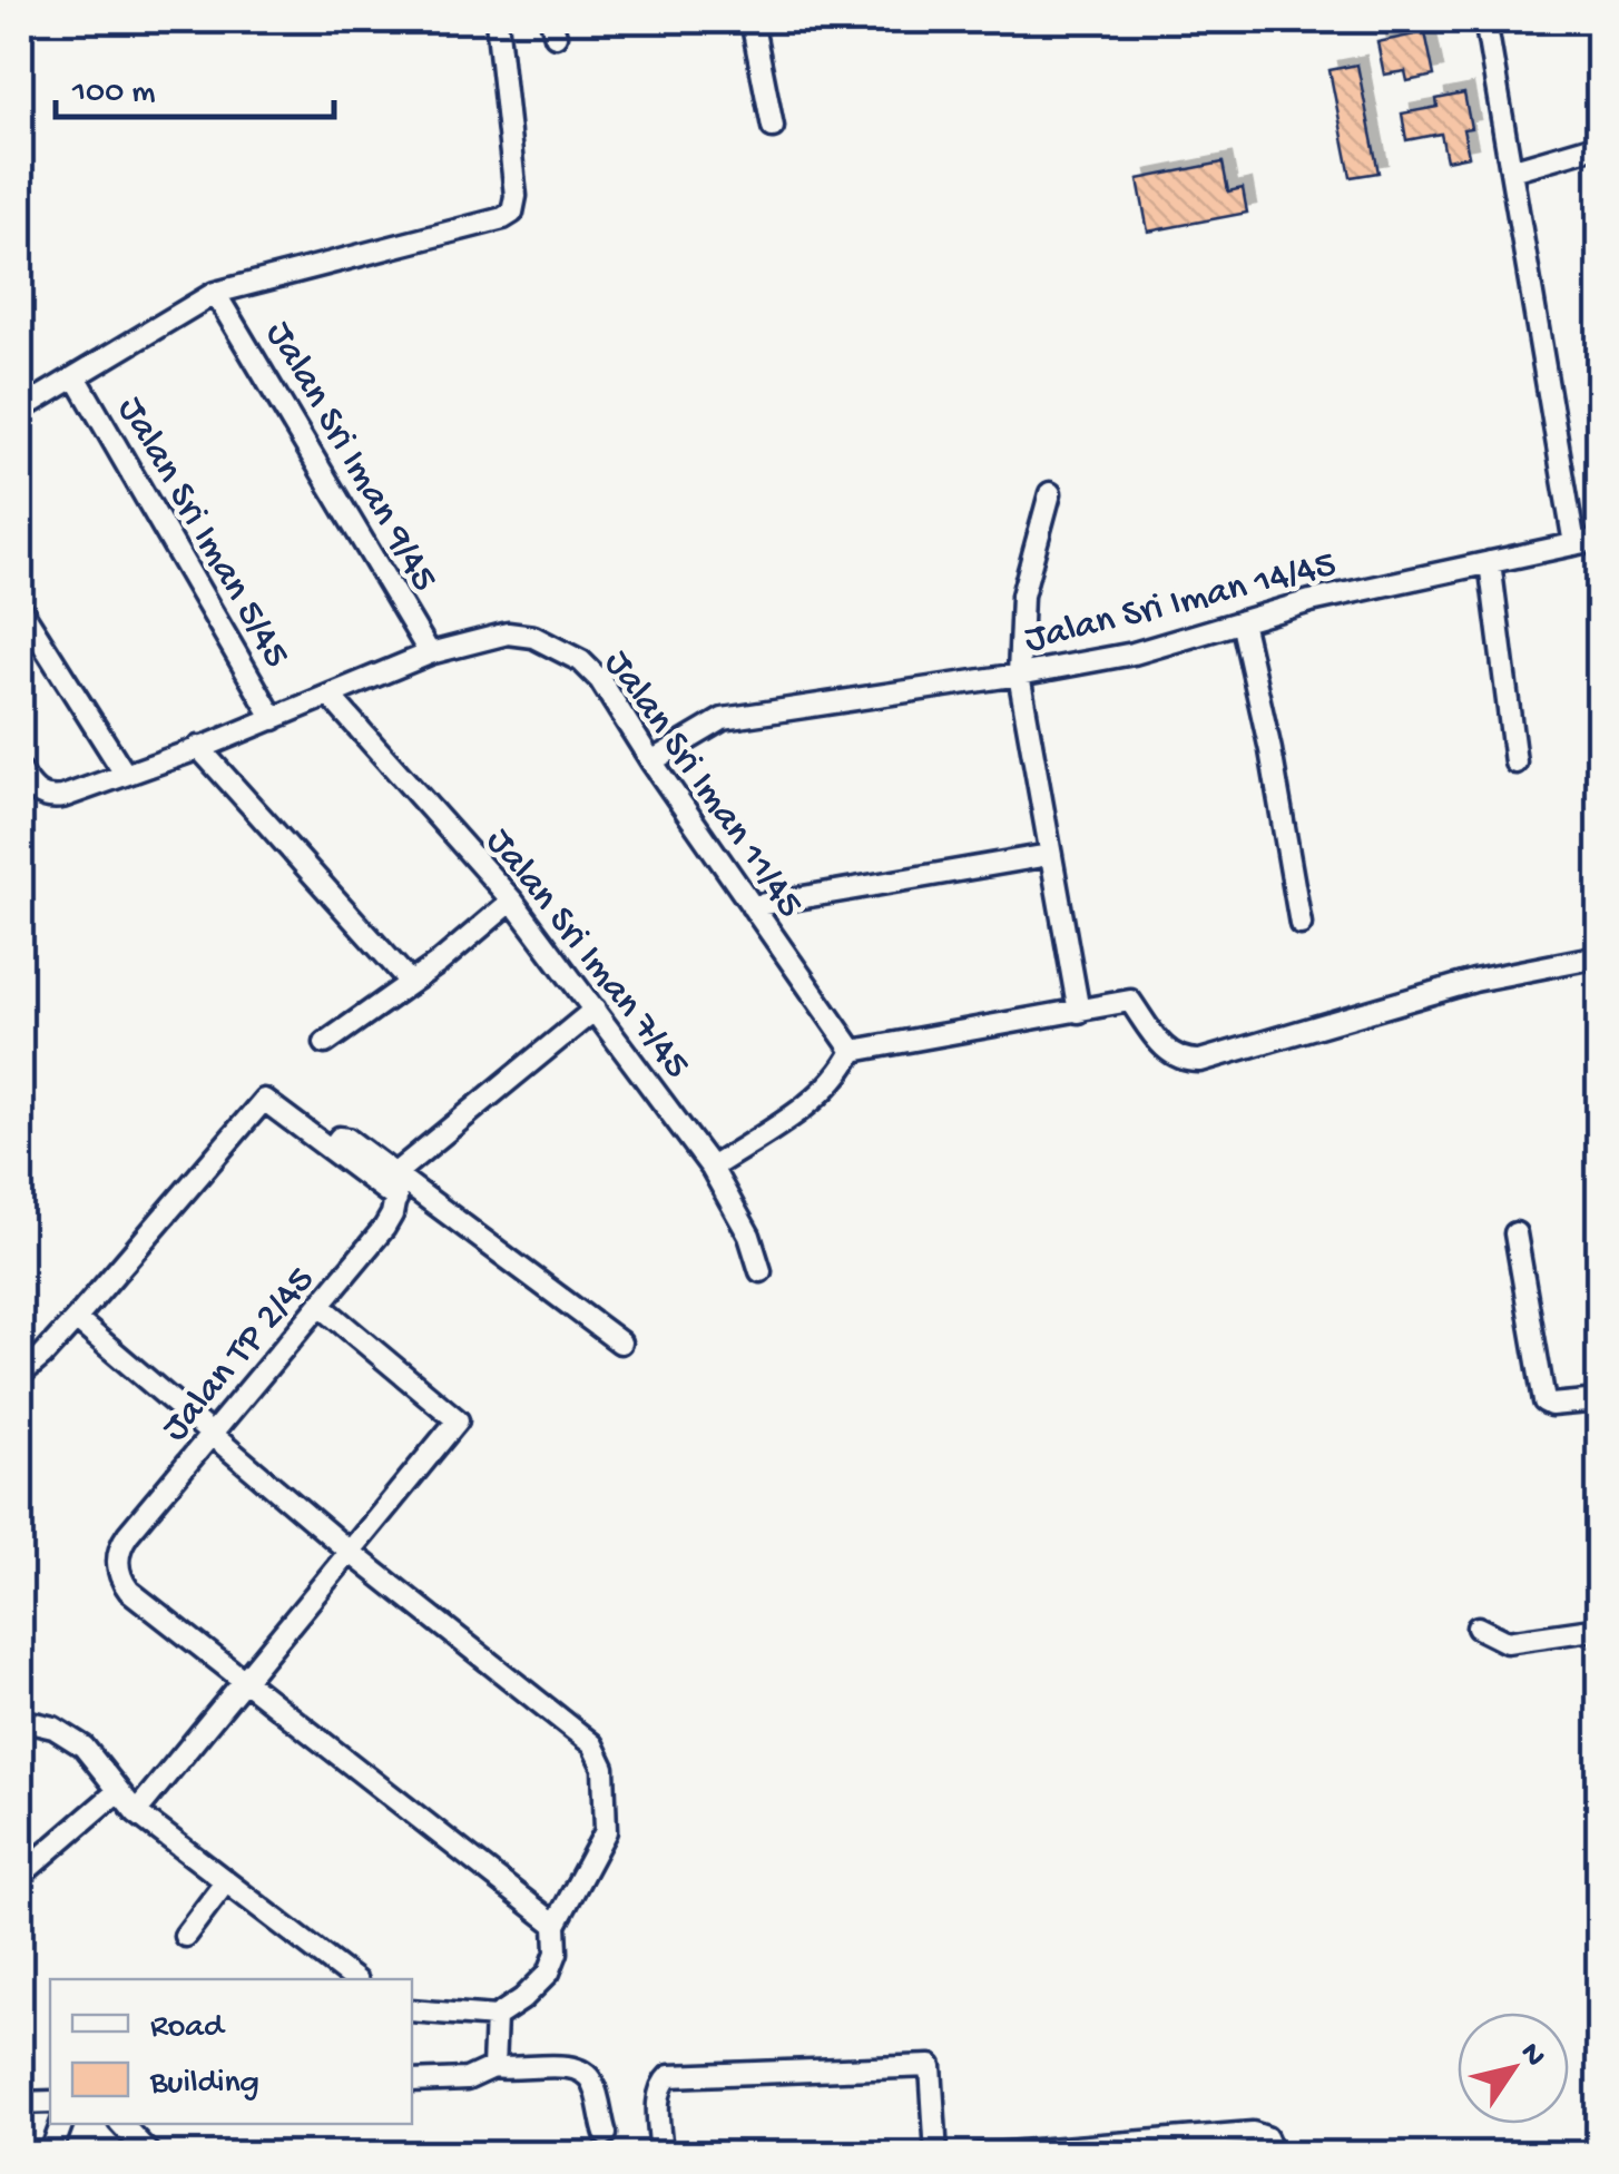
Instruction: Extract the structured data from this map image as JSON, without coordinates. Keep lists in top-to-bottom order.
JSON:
{
  "streets": {
    "street": [
      "Jalan Sri Iman 9/45",
      "Jalan Sri Iman 5/45",
      "Jalan Sri Iman 14/45",
      "Jalan Sri Iman 11/45",
      "Jalan Sri Iman 7/45",
      "Jalan TP 2/45"
    ]
  },
  "crossings": [
    ["Jalan Sri Iman 9/45", "Jalan Sri Iman 11/45"],
    ["Jalan Sri Iman 5/45", "Jalan Sri Iman 11/45"],
    ["Jalan Sri Iman 14/45", "Jalan Sri Iman 11/45"],
    ["Jalan Sri Iman 11/45", "Jalan Sri Iman 7/45"]
  ],
  "legend": ["Road", "Building"],
  "scale_bar": "100 m",
  "north": "top right"
}
